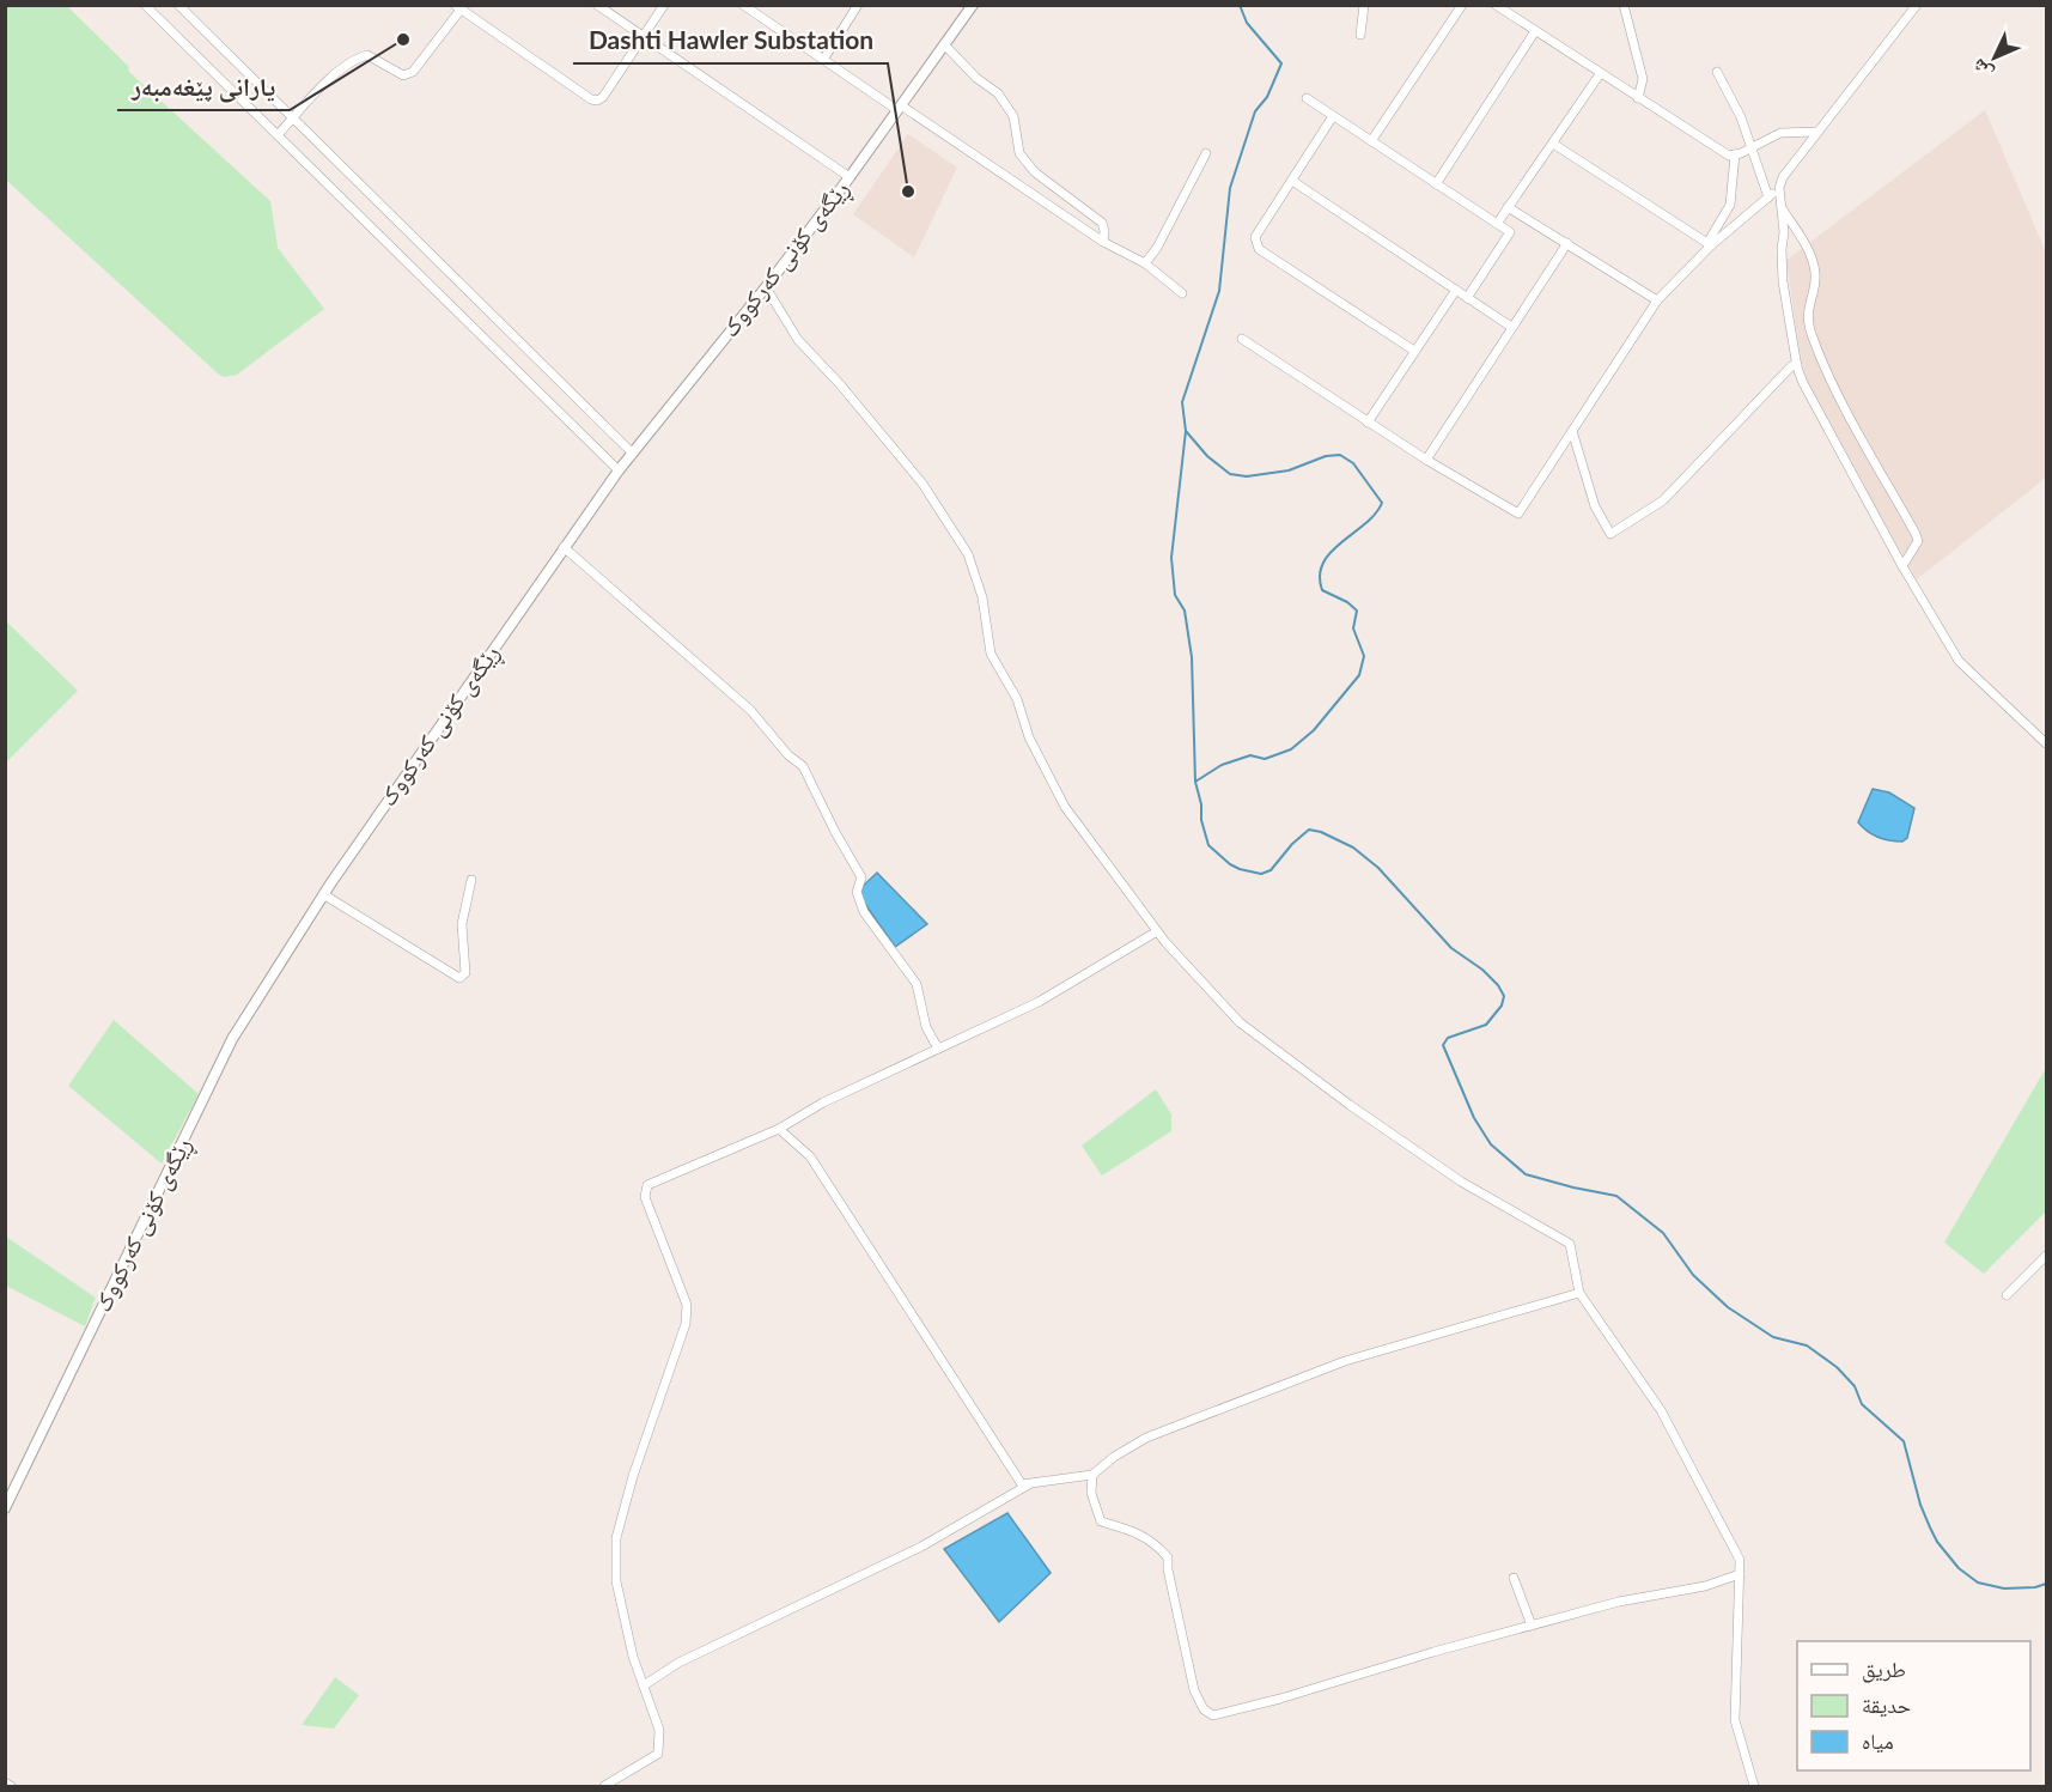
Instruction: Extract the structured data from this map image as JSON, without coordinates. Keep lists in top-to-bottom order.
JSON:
{
  "streets": {
    "street": ["ڕێگەی کۆنی کەرکووک"]
  },
  "places": ["یارانی پێغەمبەر", "Dashti Hawler Substation"],
  "legend": ["طريق", "حديقة", "مياه"],
  "north": "bottom left"
}
